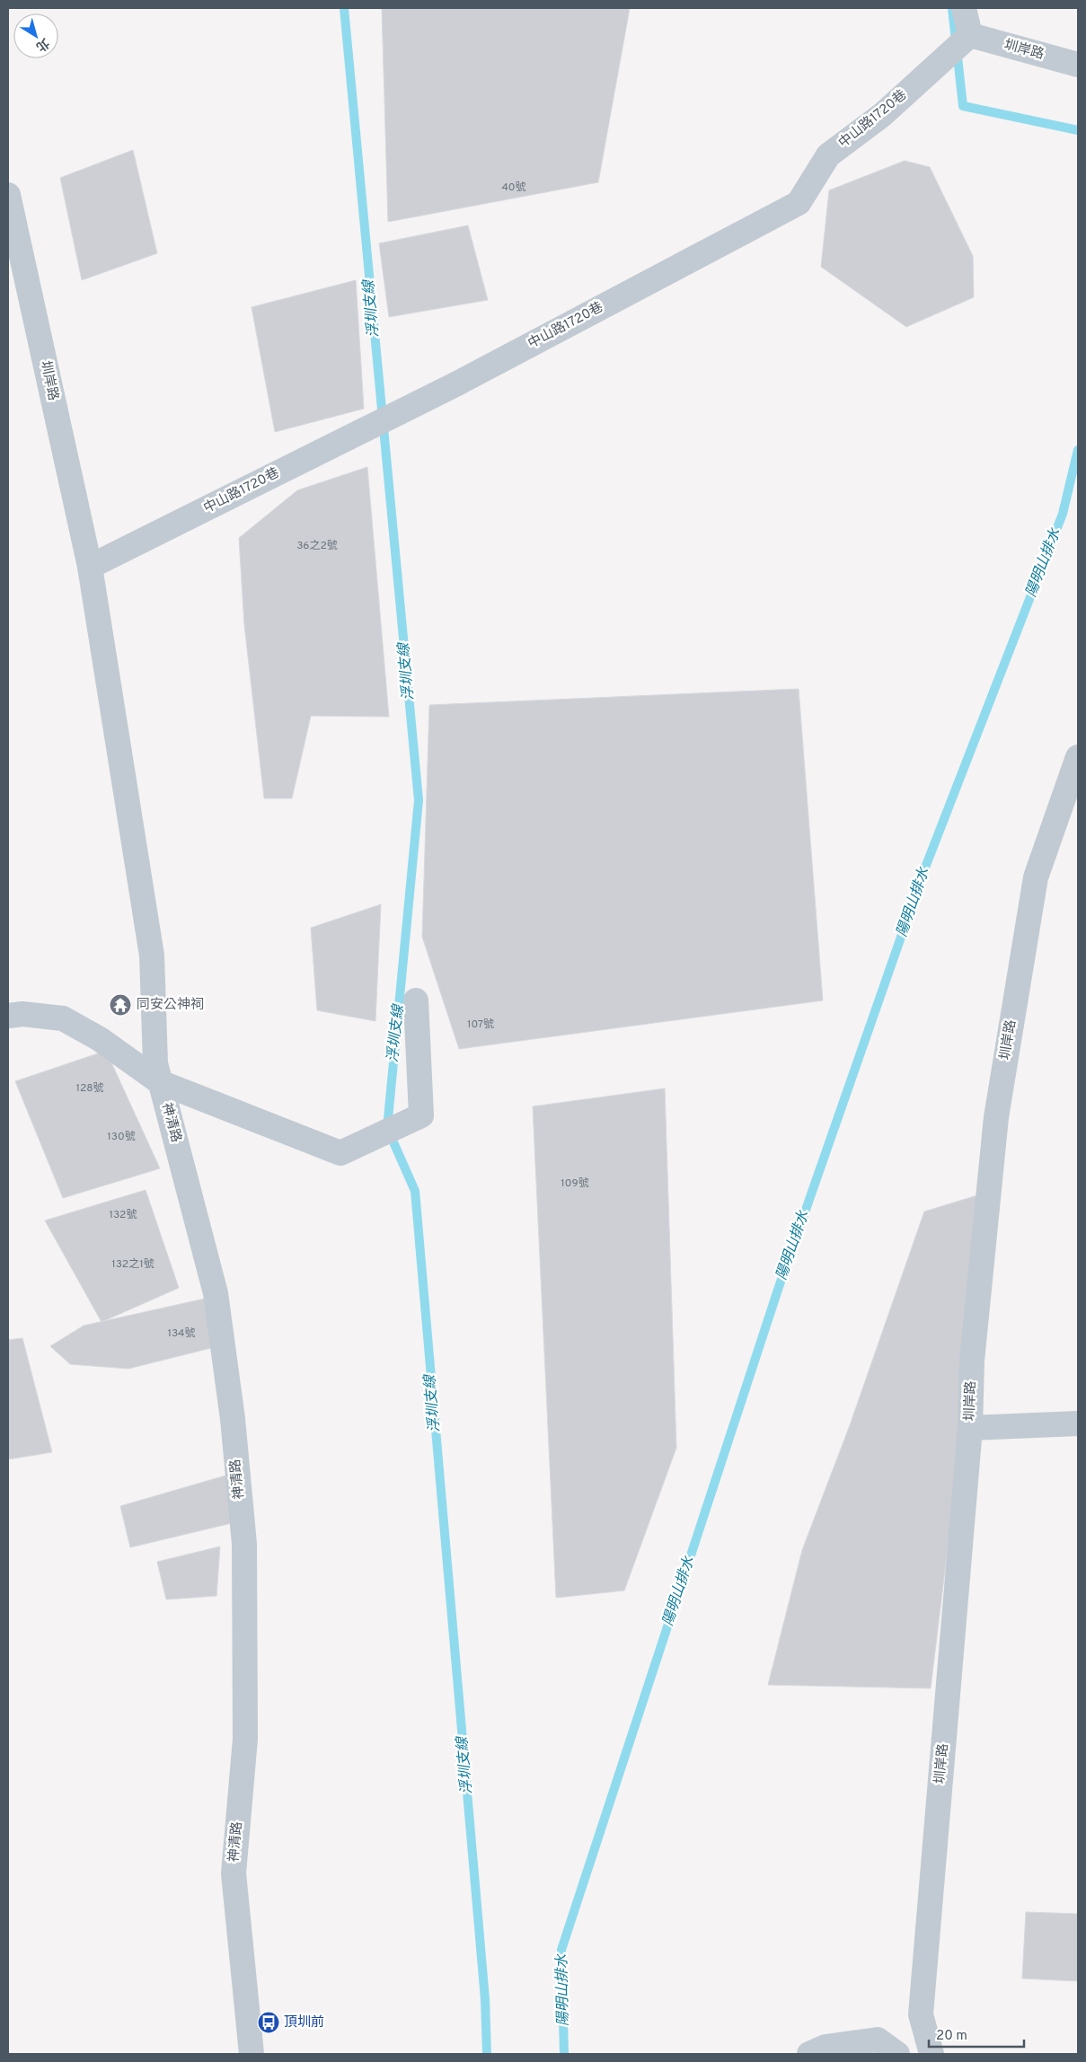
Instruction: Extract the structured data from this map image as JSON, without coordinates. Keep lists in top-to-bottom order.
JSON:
{
  "streets": {
    "street": ["圳岸路", "中山路1720巷", "神清路"]
  },
  "crossings": [
    ["圳岸路", "中山路1720巷"],
    ["圳岸路", "神清路"]
  ],
  "water": ["浮圳支線", "陽明山排水"],
  "places": {
    "temple": ["同安公神祠"],
    "bus stop": ["頂圳前"]
  },
  "house_numbers": [
    "40號",
    "36之2號",
    "107號",
    "128號",
    "130號",
    "109號",
    "132號",
    "132之1號",
    "134號"
  ],
  "scale_bar": "20 m",
  "north": "bottom right"
}
